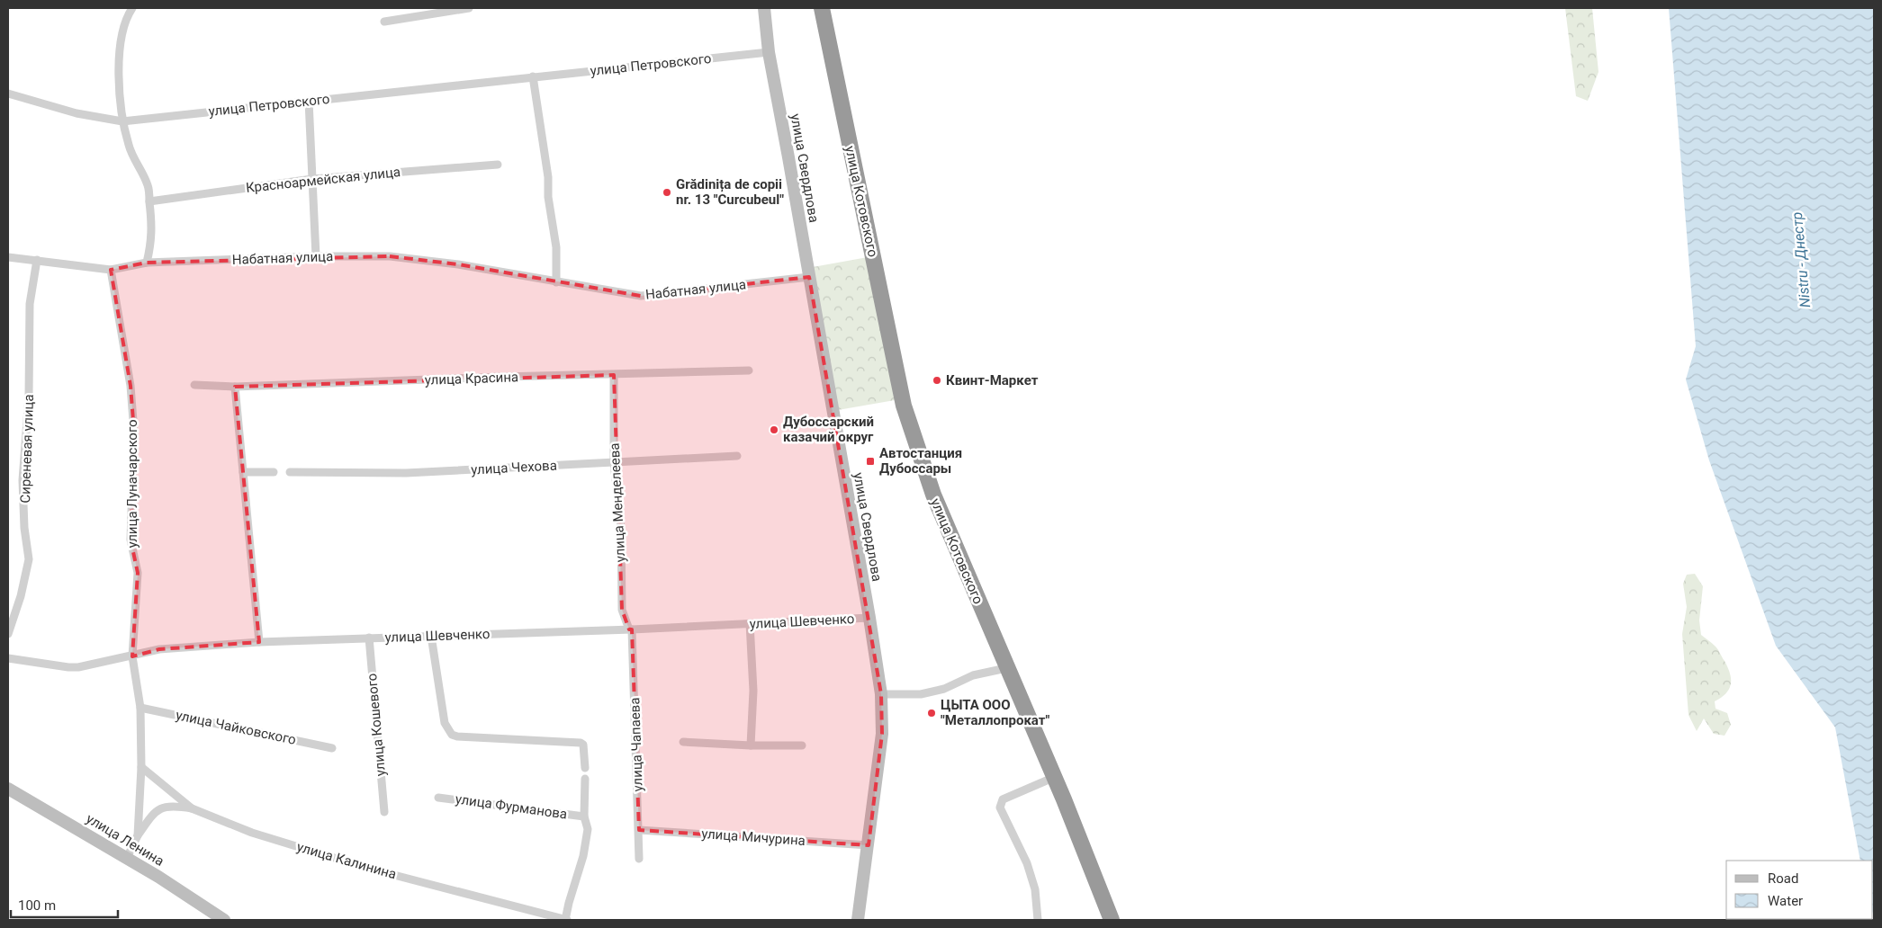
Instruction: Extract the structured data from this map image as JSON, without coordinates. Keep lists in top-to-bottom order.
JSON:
{
  "streets": {
    "highway": ["улица Котовского"],
    "street": [
      "улица Петровского",
      "улица Свердлова",
      "Красноармейская улица",
      "Набатная улица",
      "улица Красина",
      "Сиреневая улица",
      "улица Чехова",
      "улица Луначарского",
      "улица Менделеева",
      "улица Шевченко",
      "улица Кошевого",
      "улица Чайковского",
      "улица Чапаева",
      "улица Фурманова",
      "улица Мичурина",
      "улица Ленина",
      "улица Калинина"
    ]
  },
  "crossings": [
    ["улица Петровского", "улица Свердлова"],
    ["улица Свердлова", "Набатная улица"],
    ["улица Свердлова", "улица Шевченко"],
    ["улица Свердлова", "улица Мичурина"],
    ["Набатная улица", "Сиреневая улица"],
    ["Набатная улица", "улица Луначарского"],
    ["улица Красина", "улица Менделеева"],
    ["улица Чехова", "улица Менделеева"],
    ["улица Луначарского", "улица Шевченко"],
    ["улица Луначарского", "улица Чайковского"],
    ["улица Луначарского", "улица Ленина"],
    ["улица Луначарского", "улица Калинина"],
    ["улица Менделеева", "улица Шевченко"],
    ["улица Менделеева", "улица Чапаева"],
    ["улица Шевченко", "улица Кошевого"],
    ["улица Шевченко", "улица Чапаева"],
    ["улица Чапаева", "улица Мичурина"]
  ],
  "water": ["Nistru - Днестр"],
  "places": {
    "other": [
      "Grădinița de copii nr. 13 \"Curcubeul\"",
      "Квинт-Маркет",
      "Дубоссарский казачий округ",
      "ЦЫТА ООО \"Металлопрокат\""
    ],
    "transit": ["Автостанция Дубоссары"]
  },
  "legend": ["Road", "Water"],
  "scale_bar": "100 m"
}
